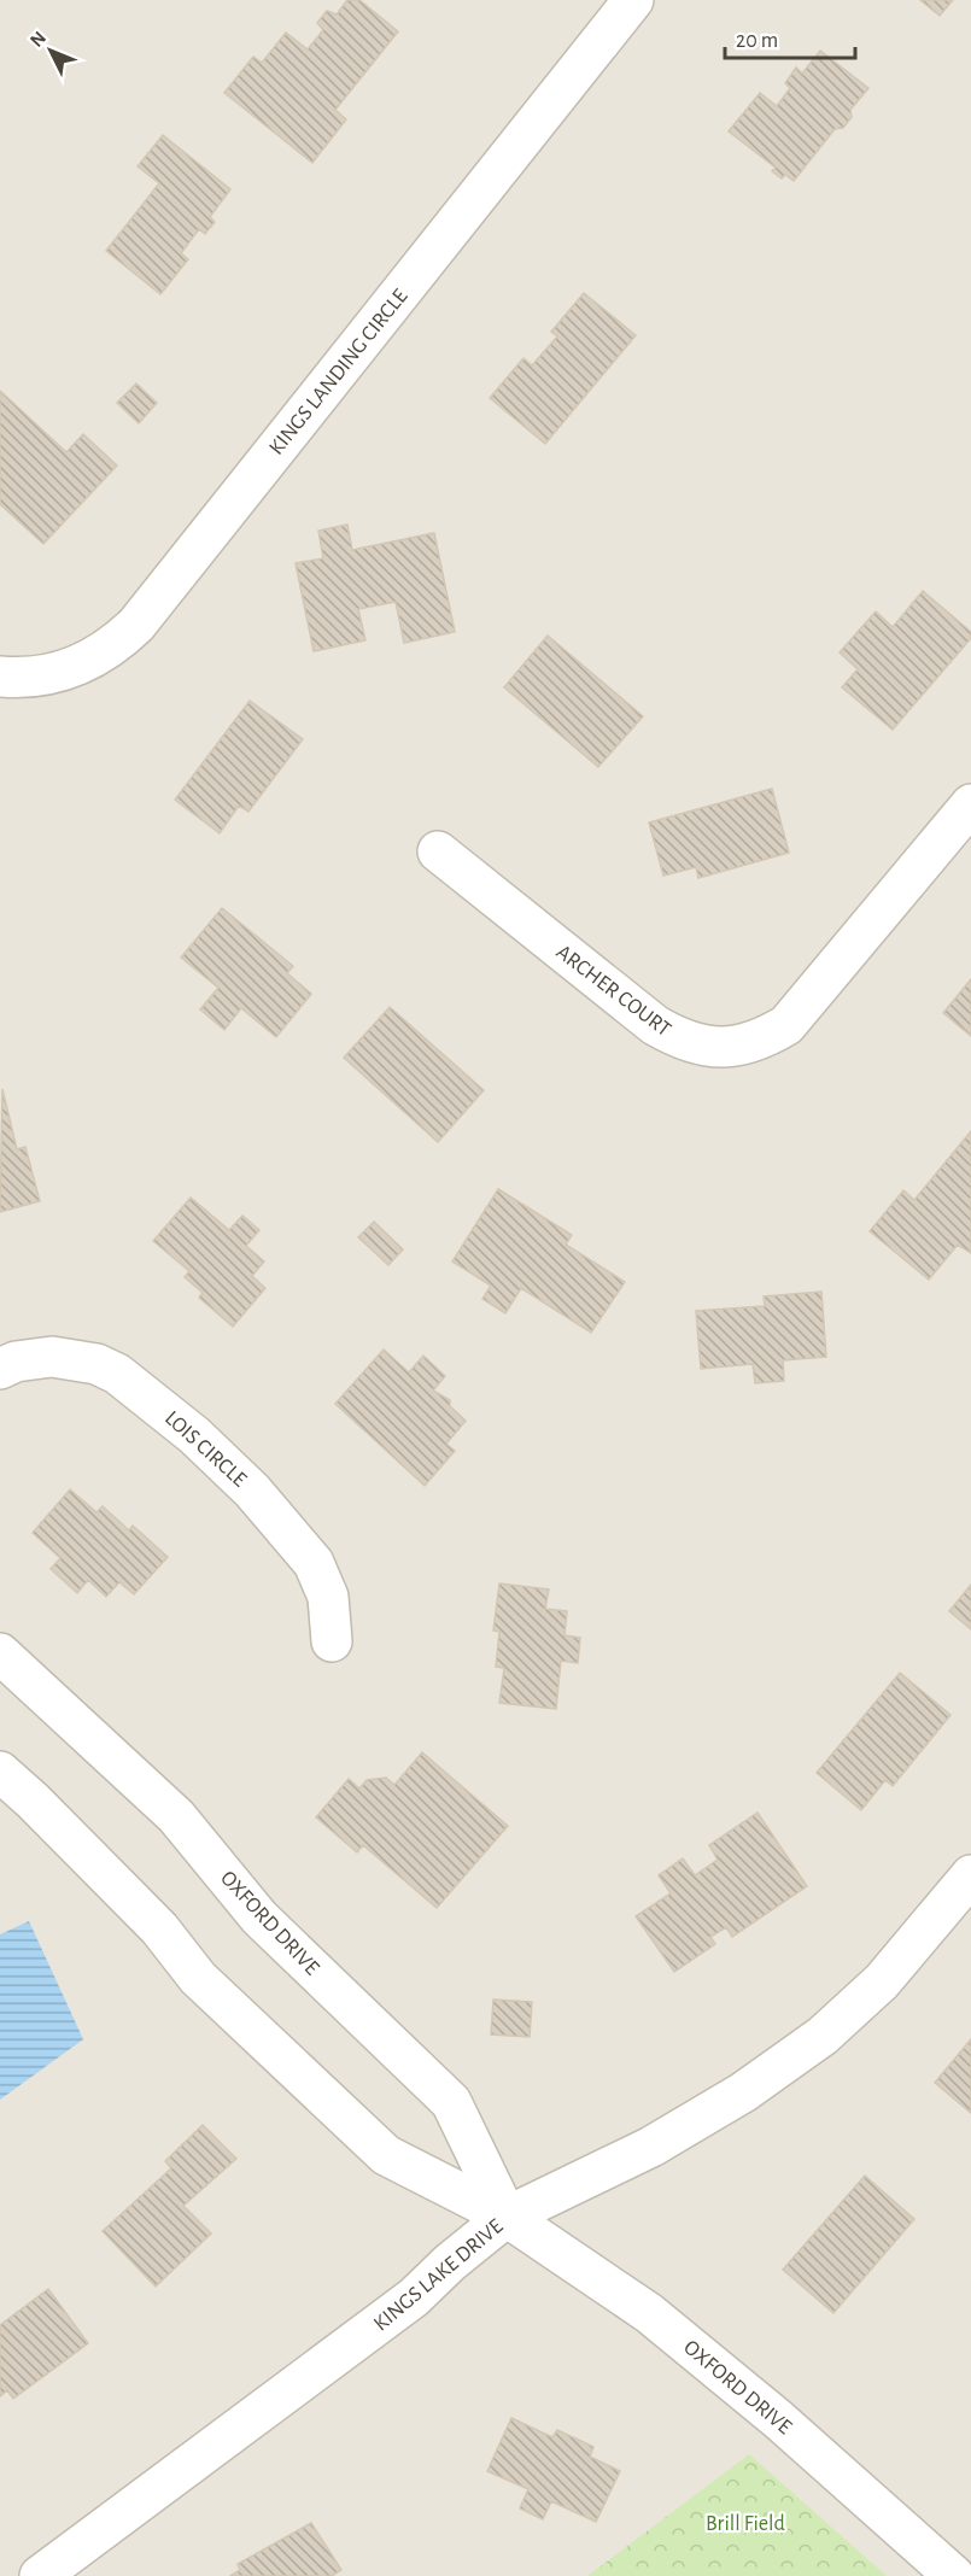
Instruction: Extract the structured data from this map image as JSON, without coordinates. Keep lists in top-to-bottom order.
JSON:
{
  "streets": {
    "street": [
      "KINGS LANDING CIRCLE",
      "ARCHER COURT",
      "LOIS CIRCLE",
      "OXFORD DRIVE",
      "KINGS LAKE DRIVE"
    ]
  },
  "crossings": [
    ["OXFORD DRIVE", "KINGS LAKE DRIVE"]
  ],
  "parks": ["Brill Field"],
  "scale_bar": "20 m",
  "north": "top left"
}
